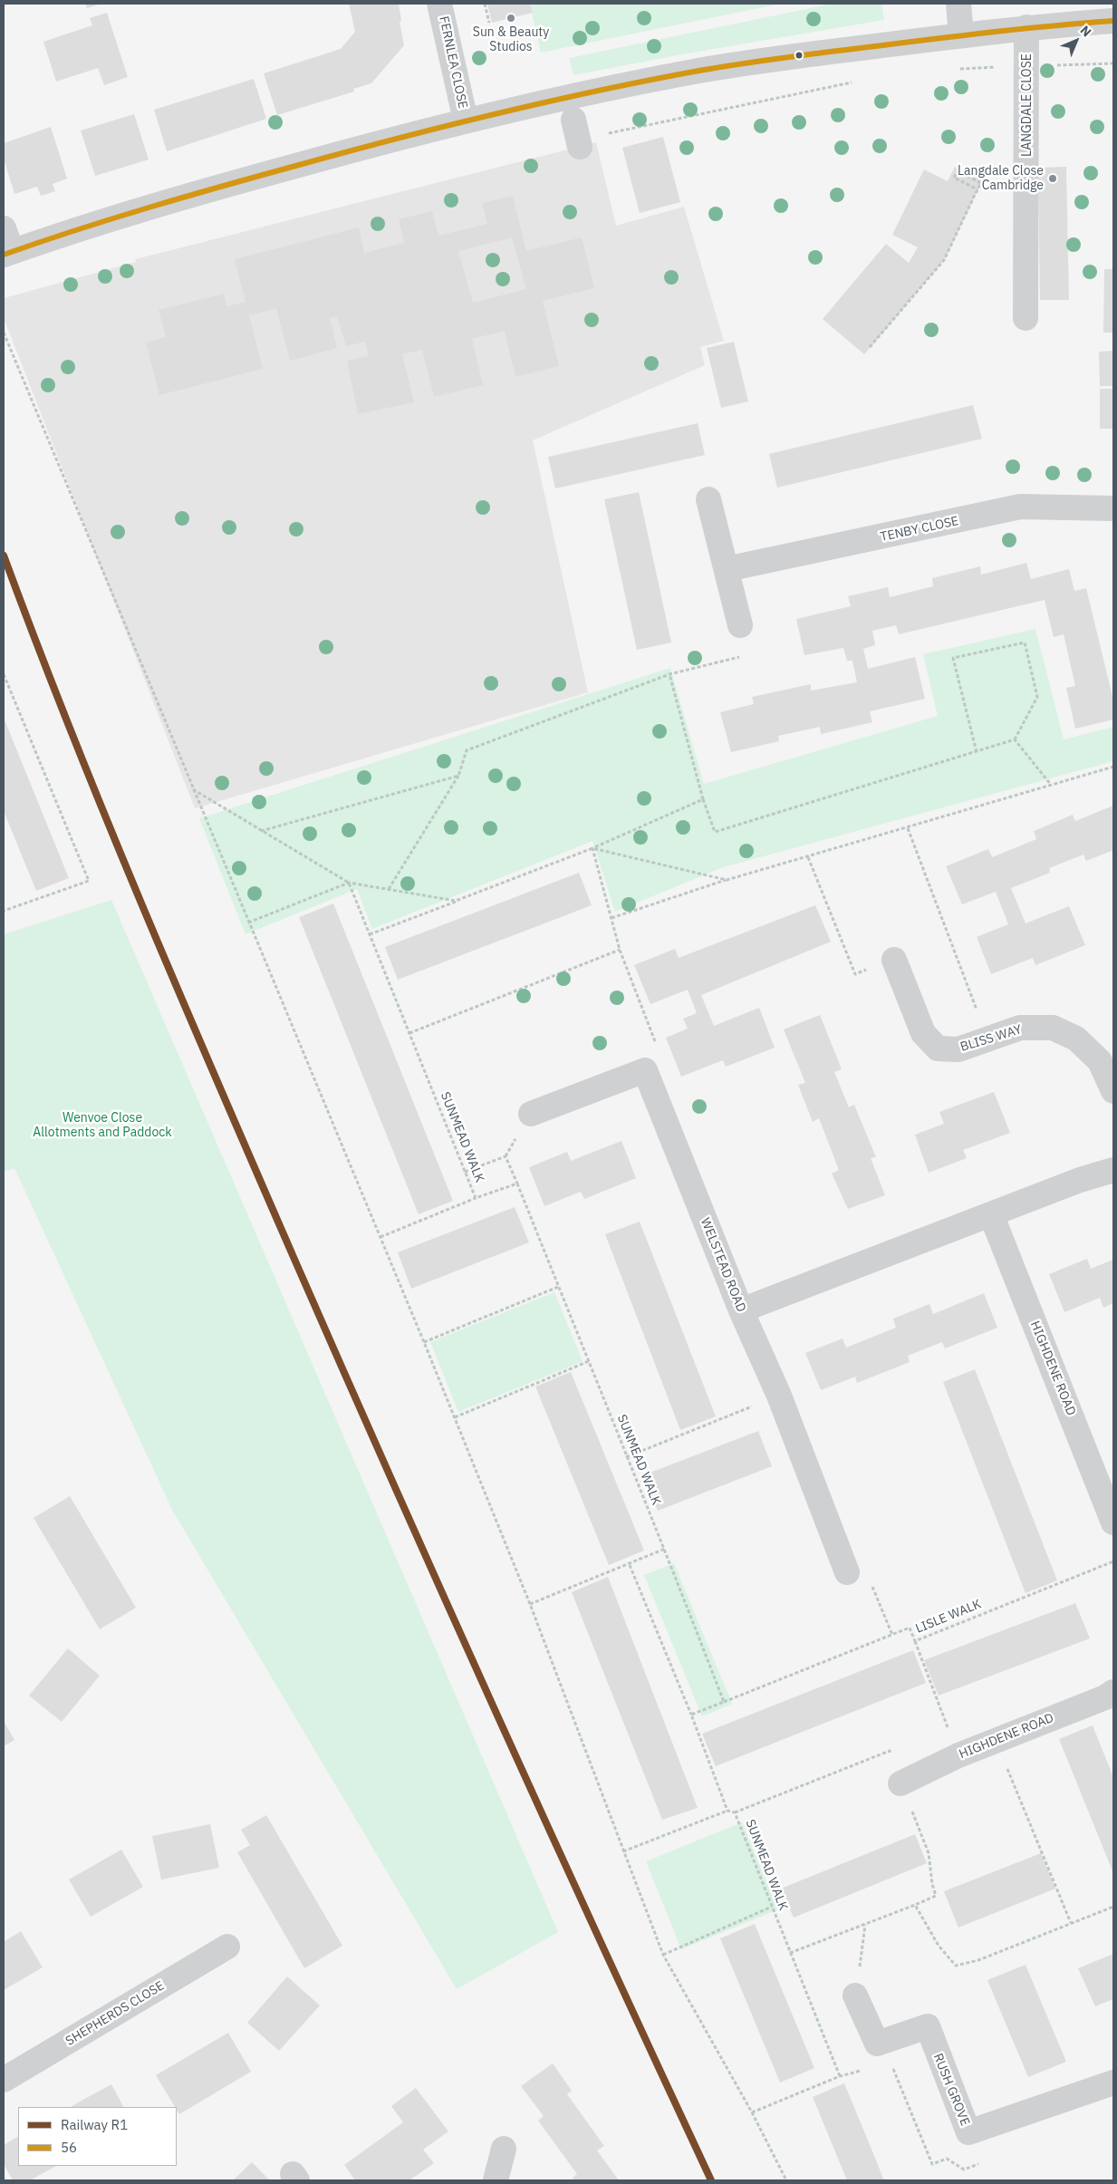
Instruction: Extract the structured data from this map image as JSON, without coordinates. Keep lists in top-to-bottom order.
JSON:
{
  "streets": {
    "street": [
      "FERNLEA CLOSE",
      "LANGDALE CLOSE",
      "TENBY CLOSE",
      "BLISS WAY",
      "WELSTEAD ROAD",
      "HIGHDENE ROAD",
      "SHEPHERDS CLOSE",
      "RUSH GROVE"
    ],
    "path": ["SUNMEAD WALK", "LISLE WALK"]
  },
  "crossings": [
    ["SUNMEAD WALK", "LISLE WALK"]
  ],
  "parks": ["Wenvoe Close Allotments and Paddock"],
  "places": ["Sun & Beauty Studios", "Langdale Close Cambridge"],
  "lines": ["transit line 56", "rail line R1"],
  "legend": ["Railway R1", "56"],
  "north": "top right"
}
